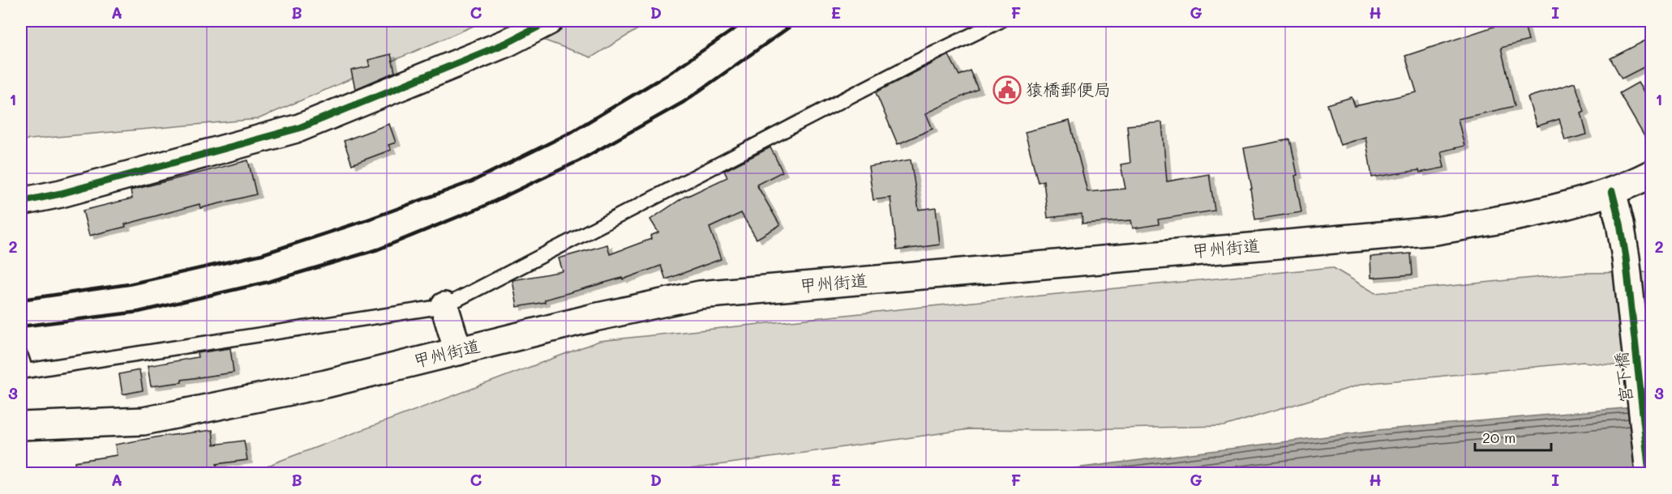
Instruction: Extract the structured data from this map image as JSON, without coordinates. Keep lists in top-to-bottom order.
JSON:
{
  "streets": {
    "main road": ["甲州街道", "宮下橋"]
  },
  "crossings": [
    ["甲州街道", "宮下橋"]
  ],
  "places": {
    "public building": ["猿橋郵便局"]
  },
  "scale_bar": "20 m",
  "grid": {
    "columns": [
      "A",
      "B",
      "C",
      "D",
      "E",
      "F",
      "G",
      "H",
      "I"
    ],
    "rows": ["1", "2", "3"]
  }
}
